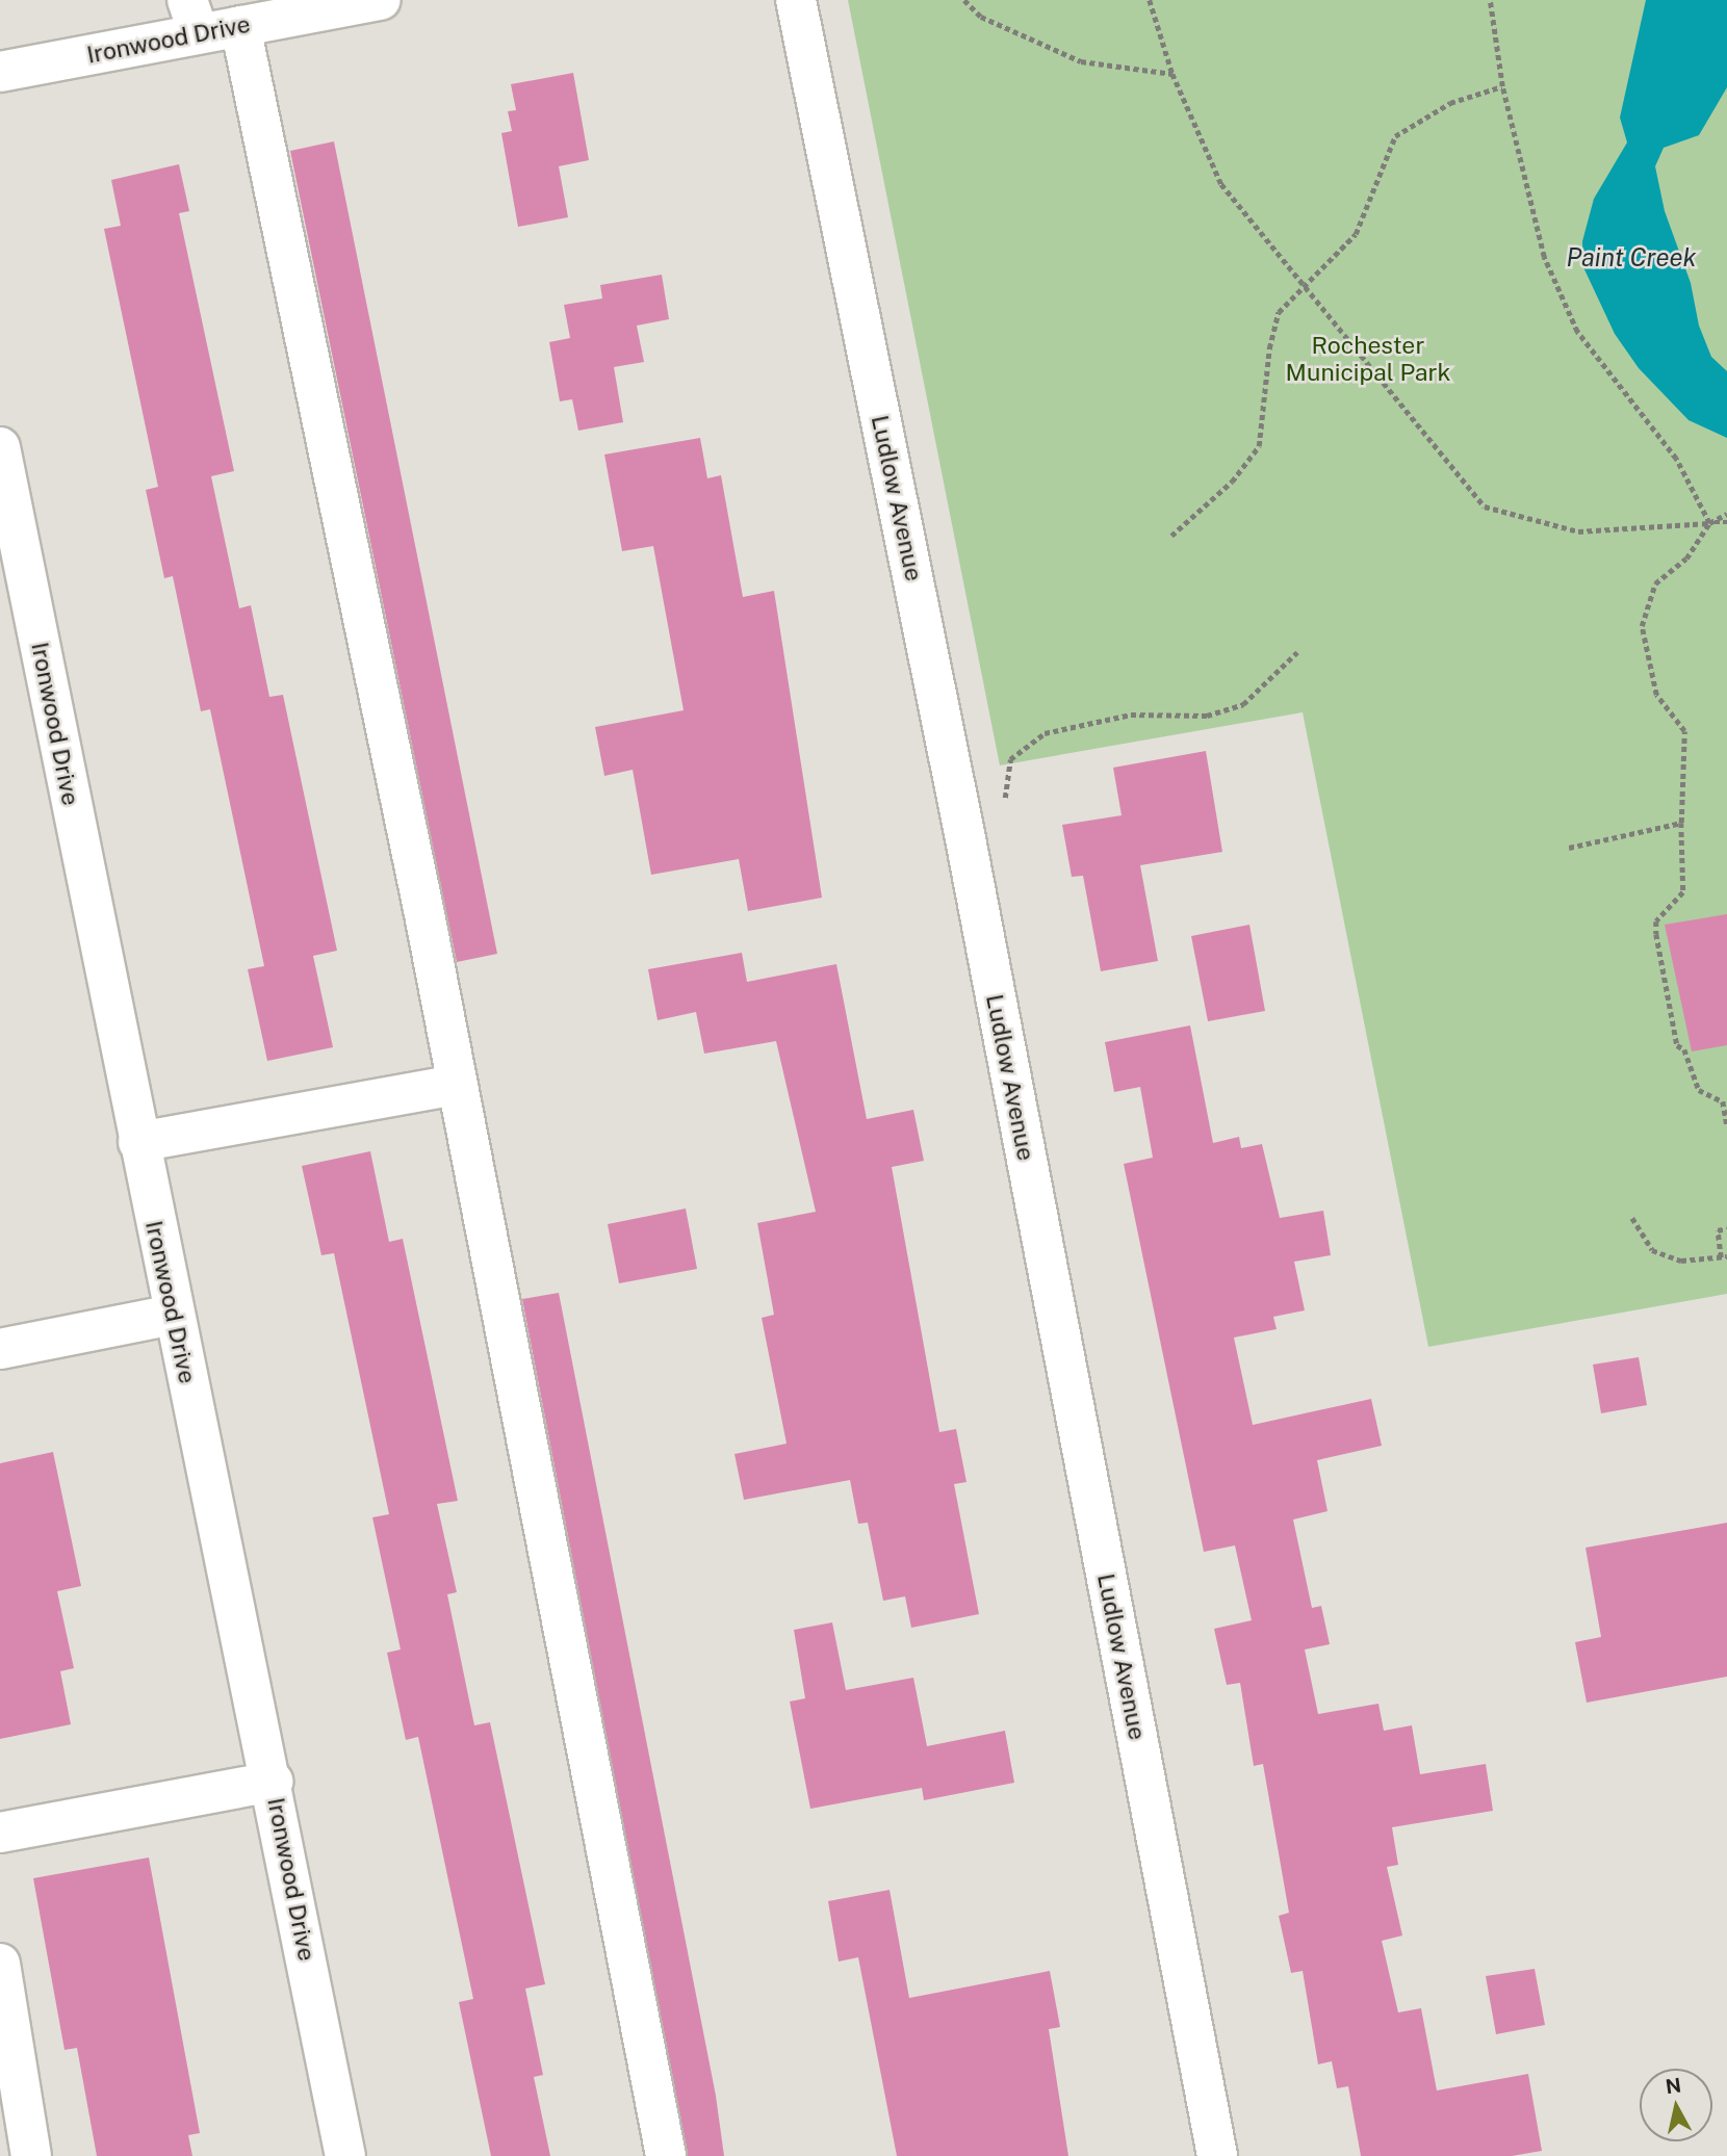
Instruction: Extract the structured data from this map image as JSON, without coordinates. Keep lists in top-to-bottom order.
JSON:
{
  "streets": {
    "street": ["Ironwood Drive", "Ludlow Avenue"]
  },
  "water": ["Paint Creek"],
  "parks": ["Rochester Municipal Park"],
  "north": "top"
}
